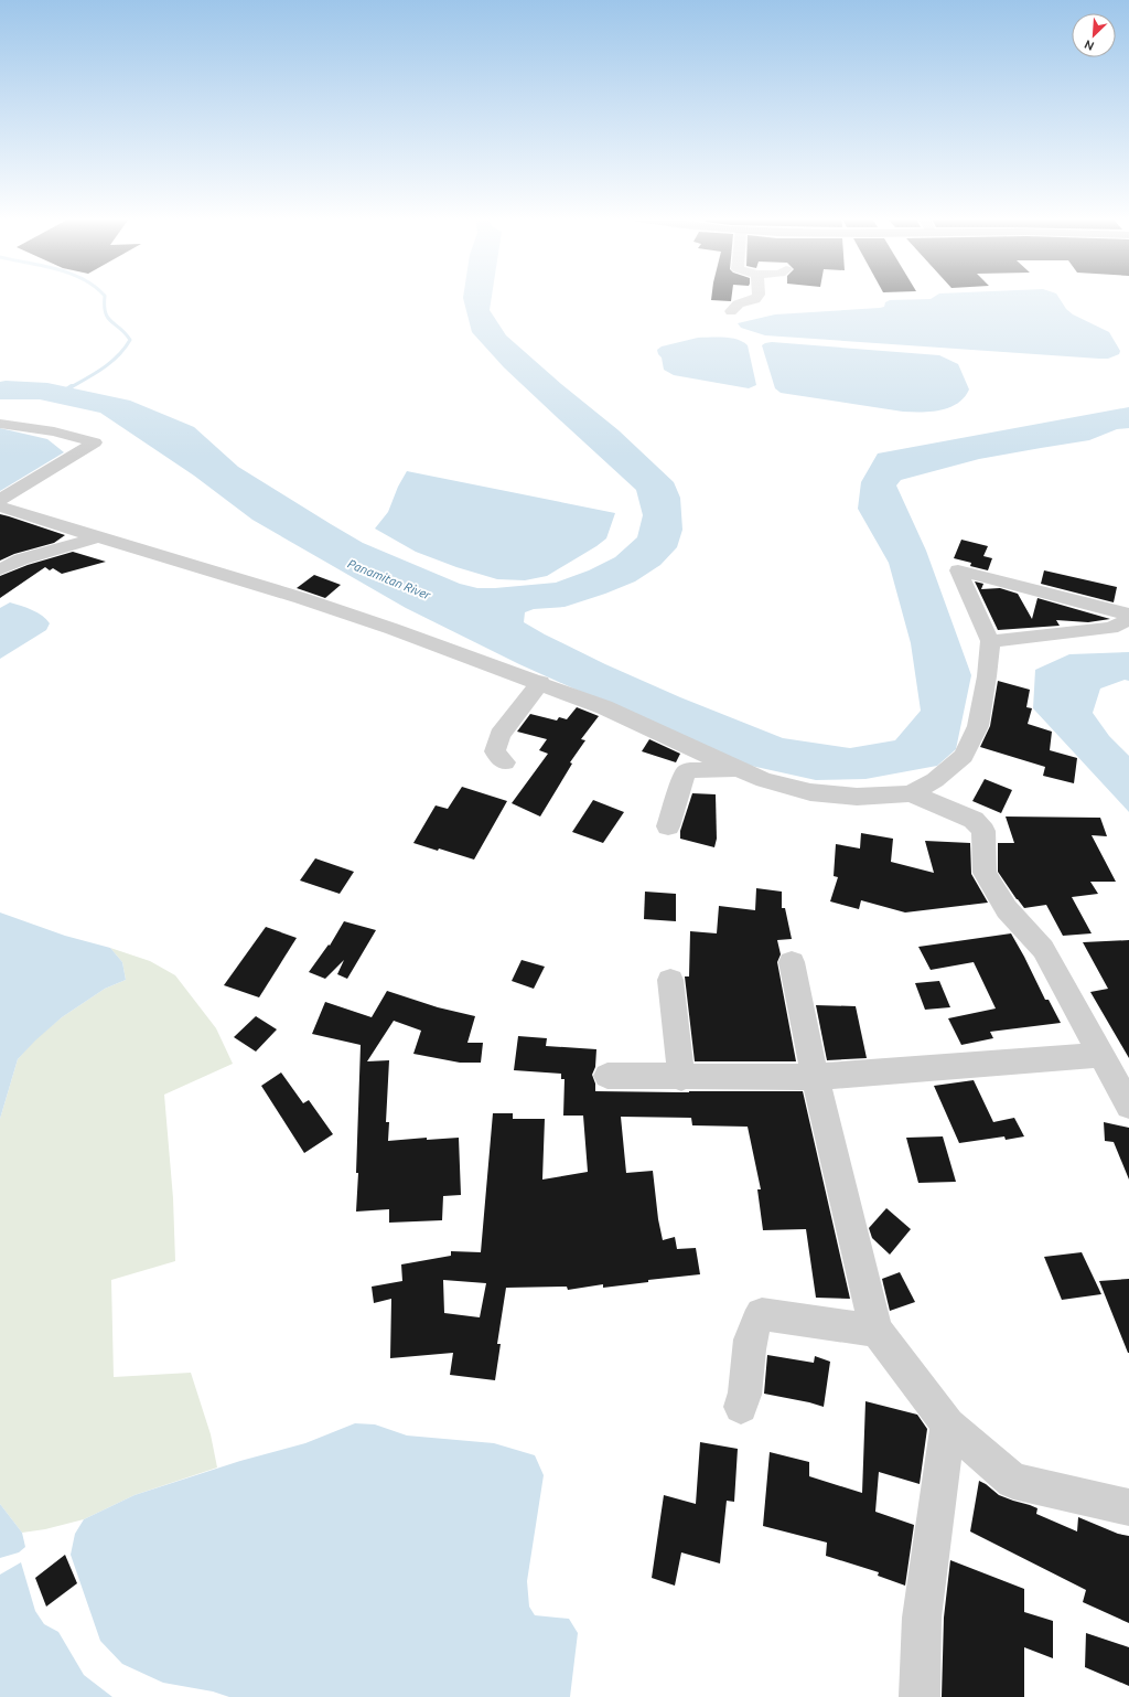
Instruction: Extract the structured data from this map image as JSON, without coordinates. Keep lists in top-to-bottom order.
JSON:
{
  "water": ["Panamitan River"],
  "north": "bottom left"
}
